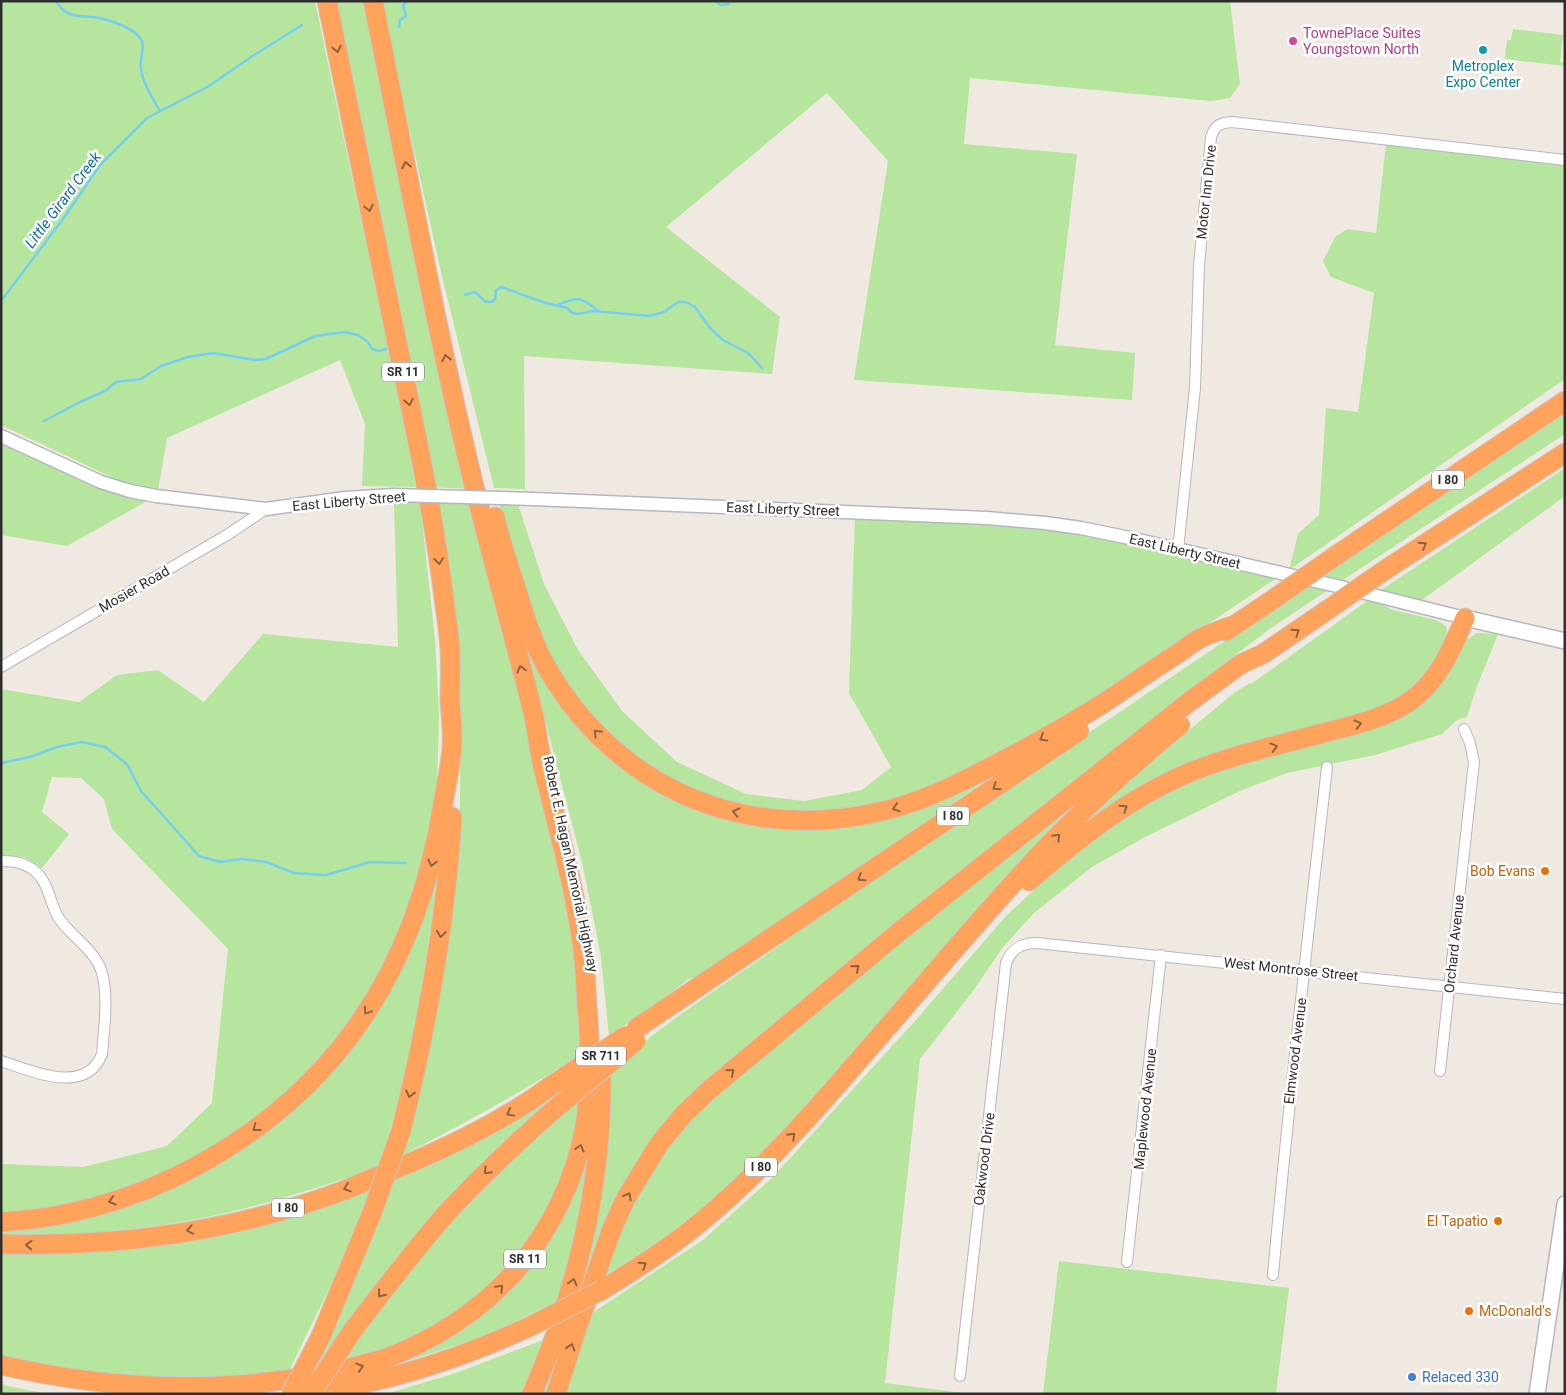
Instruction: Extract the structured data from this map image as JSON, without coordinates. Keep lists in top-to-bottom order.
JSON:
{
  "streets": {
    "highway": [
      "SR 11",
      "I 80",
      "Robert E. Hagan Memorial Highway",
      "SR 711"
    ],
    "main road": ["East Liberty Street"],
    "street": [
      "Motor Inn Drive",
      "Mosier Road",
      "Orchard Avenue",
      "West Montrose Street",
      "Elmwood Avenue",
      "Maplewood Avenue",
      "Oakwood Drive"
    ]
  },
  "crossings": [
    ["Motor Inn Drive", "East Liberty Street"],
    ["SR 11", "Robert E. Hagan Memorial Highway"],
    ["East Liberty Street", "Mosier Road"],
    ["Orchard Avenue", "West Montrose Street"],
    ["West Montrose Street", "Elmwood Avenue"],
    ["West Montrose Street", "Maplewood Avenue"],
    ["West Montrose Street", "Oakwood Drive"]
  ],
  "water": ["Little Girard Creek"],
  "places": [
    "TownePlace Suites Youngstown North",
    "Metroplex Expo Center",
    "Bob Evans",
    "El Tapatio",
    "McDonald's",
    "Relaced 330"
  ]
}
